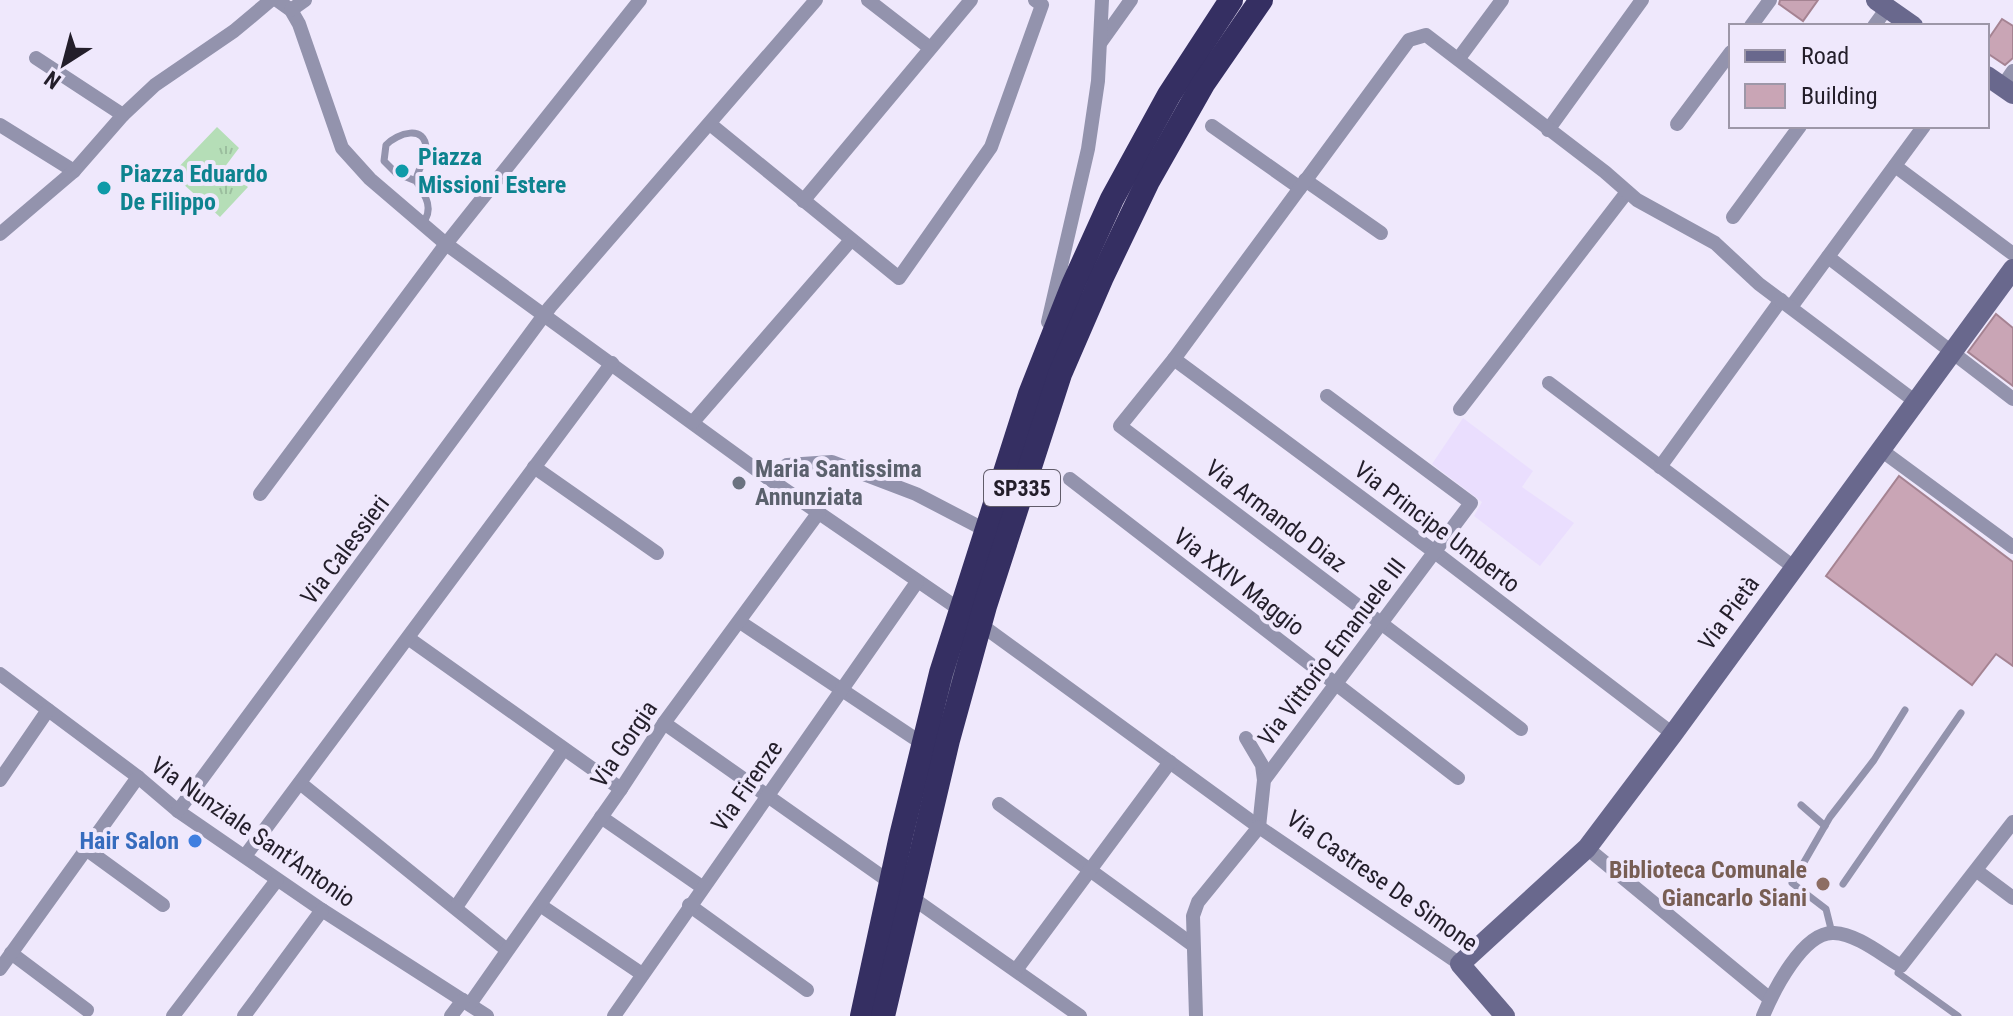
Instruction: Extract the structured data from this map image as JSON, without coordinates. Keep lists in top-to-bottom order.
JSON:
{
  "streets": {
    "highway": ["SP335"],
    "street": [
      "Via Armando Diaz",
      "Via Principe Umberto",
      "Via Calessieri",
      "Via XXIV Maggio",
      "Via Pietà",
      "Via Vittorio Emanuele III",
      "Via Gorgia",
      "Via Firenze",
      "Via Nunziale Sant'Antonio",
      "Via Castrese De Simone"
    ]
  },
  "crossings": [
    ["Via Armando Diaz", "Via Principe Umberto"],
    ["Via Armando Diaz", "Via Vittorio Emanuele III"],
    ["Via Principe Umberto", "Via Pietà"],
    ["Via Principe Umberto", "Via Vittorio Emanuele III"],
    ["Via Calessieri", "Via Nunziale Sant'Antonio"],
    ["Via Calessieri", "Via Castrese De Simone"],
    ["Via XXIV Maggio", "Via Vittorio Emanuele III"],
    ["Via Pietà", "Via Castrese De Simone"],
    ["Via Vittorio Emanuele III", "Via Castrese De Simone"],
    ["Via Gorgia", "Via Nunziale Sant'Antonio"],
    ["Via Gorgia", "Via Castrese De Simone"],
    ["Via Firenze", "Via Castrese De Simone"]
  ],
  "places": [
    "Piazza Missioni Estere",
    "Piazza Eduardo De Filippo",
    "Maria Santissima Annunziata",
    "Hair Salon",
    "Biblioteca Comunale Giancarlo Siani"
  ],
  "legend": ["Road", "Building"],
  "north": "bottom left"
}
